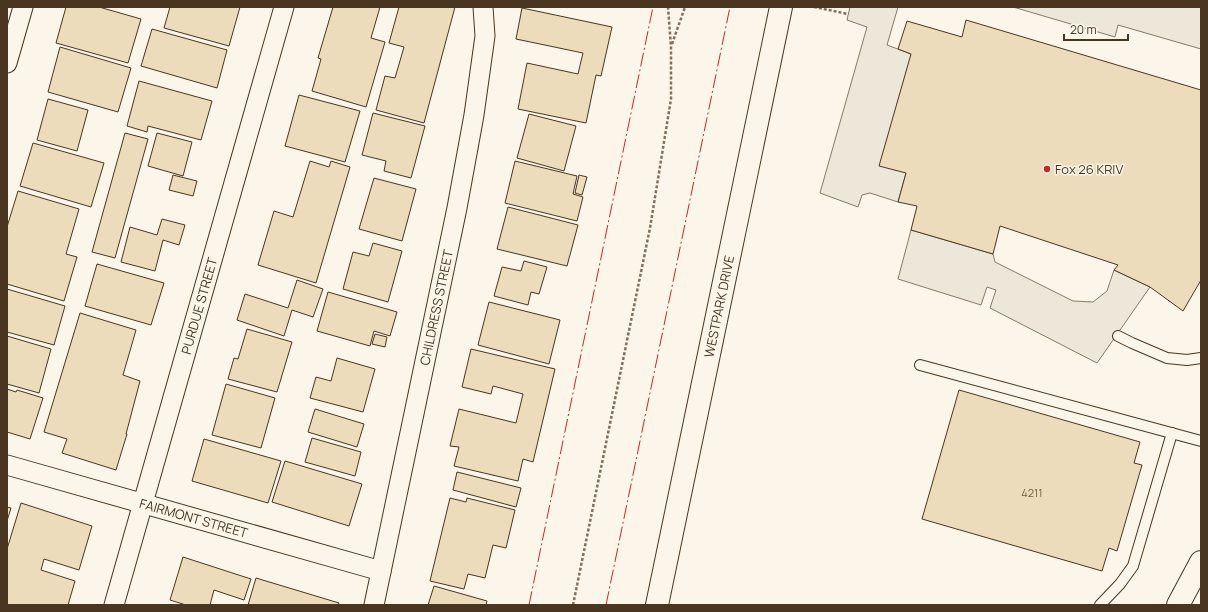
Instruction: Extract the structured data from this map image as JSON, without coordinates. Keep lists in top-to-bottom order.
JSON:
{
  "streets": {
    "main road": ["WESTPARK DRIVE"],
    "street": ["PURDUE STREET", "CHILDRESS STREET", "FAIRMONT STREET"]
  },
  "crossings": [
    ["PURDUE STREET", "FAIRMONT STREET"],
    ["CHILDRESS STREET", "FAIRMONT STREET"]
  ],
  "places": ["Fox 26 KRIV"],
  "house_numbers": ["4211"],
  "scale_bar": "20 m"
}
